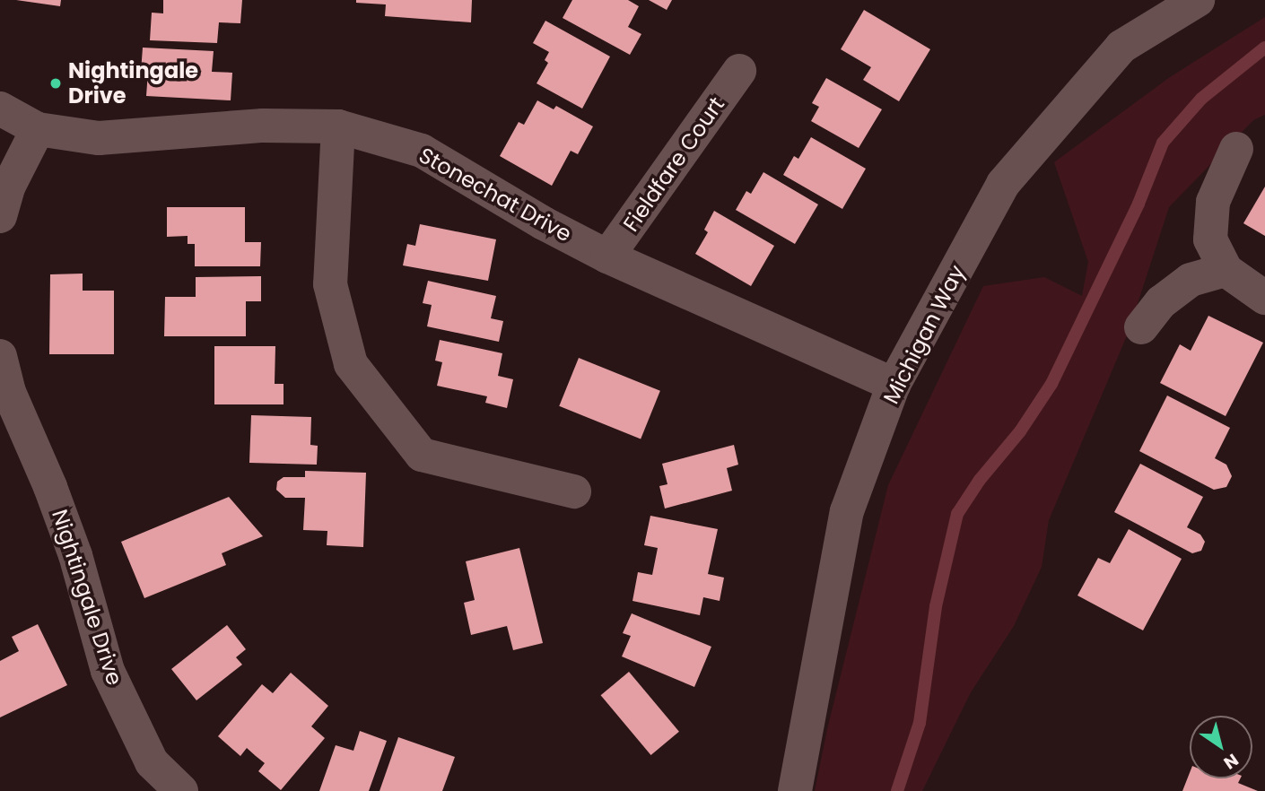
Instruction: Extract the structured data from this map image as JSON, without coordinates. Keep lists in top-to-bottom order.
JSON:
{
  "streets": {
    "street": [
      "Fieldfare Court",
      "Stonechat Drive",
      "Michigan Way",
      "Nightingale Drive"
    ]
  },
  "crossings": [
    ["Fieldfare Court", "Stonechat Drive"],
    ["Stonechat Drive", "Michigan Way"]
  ],
  "places": ["Nightingale Drive"],
  "north": "bottom right"
}
